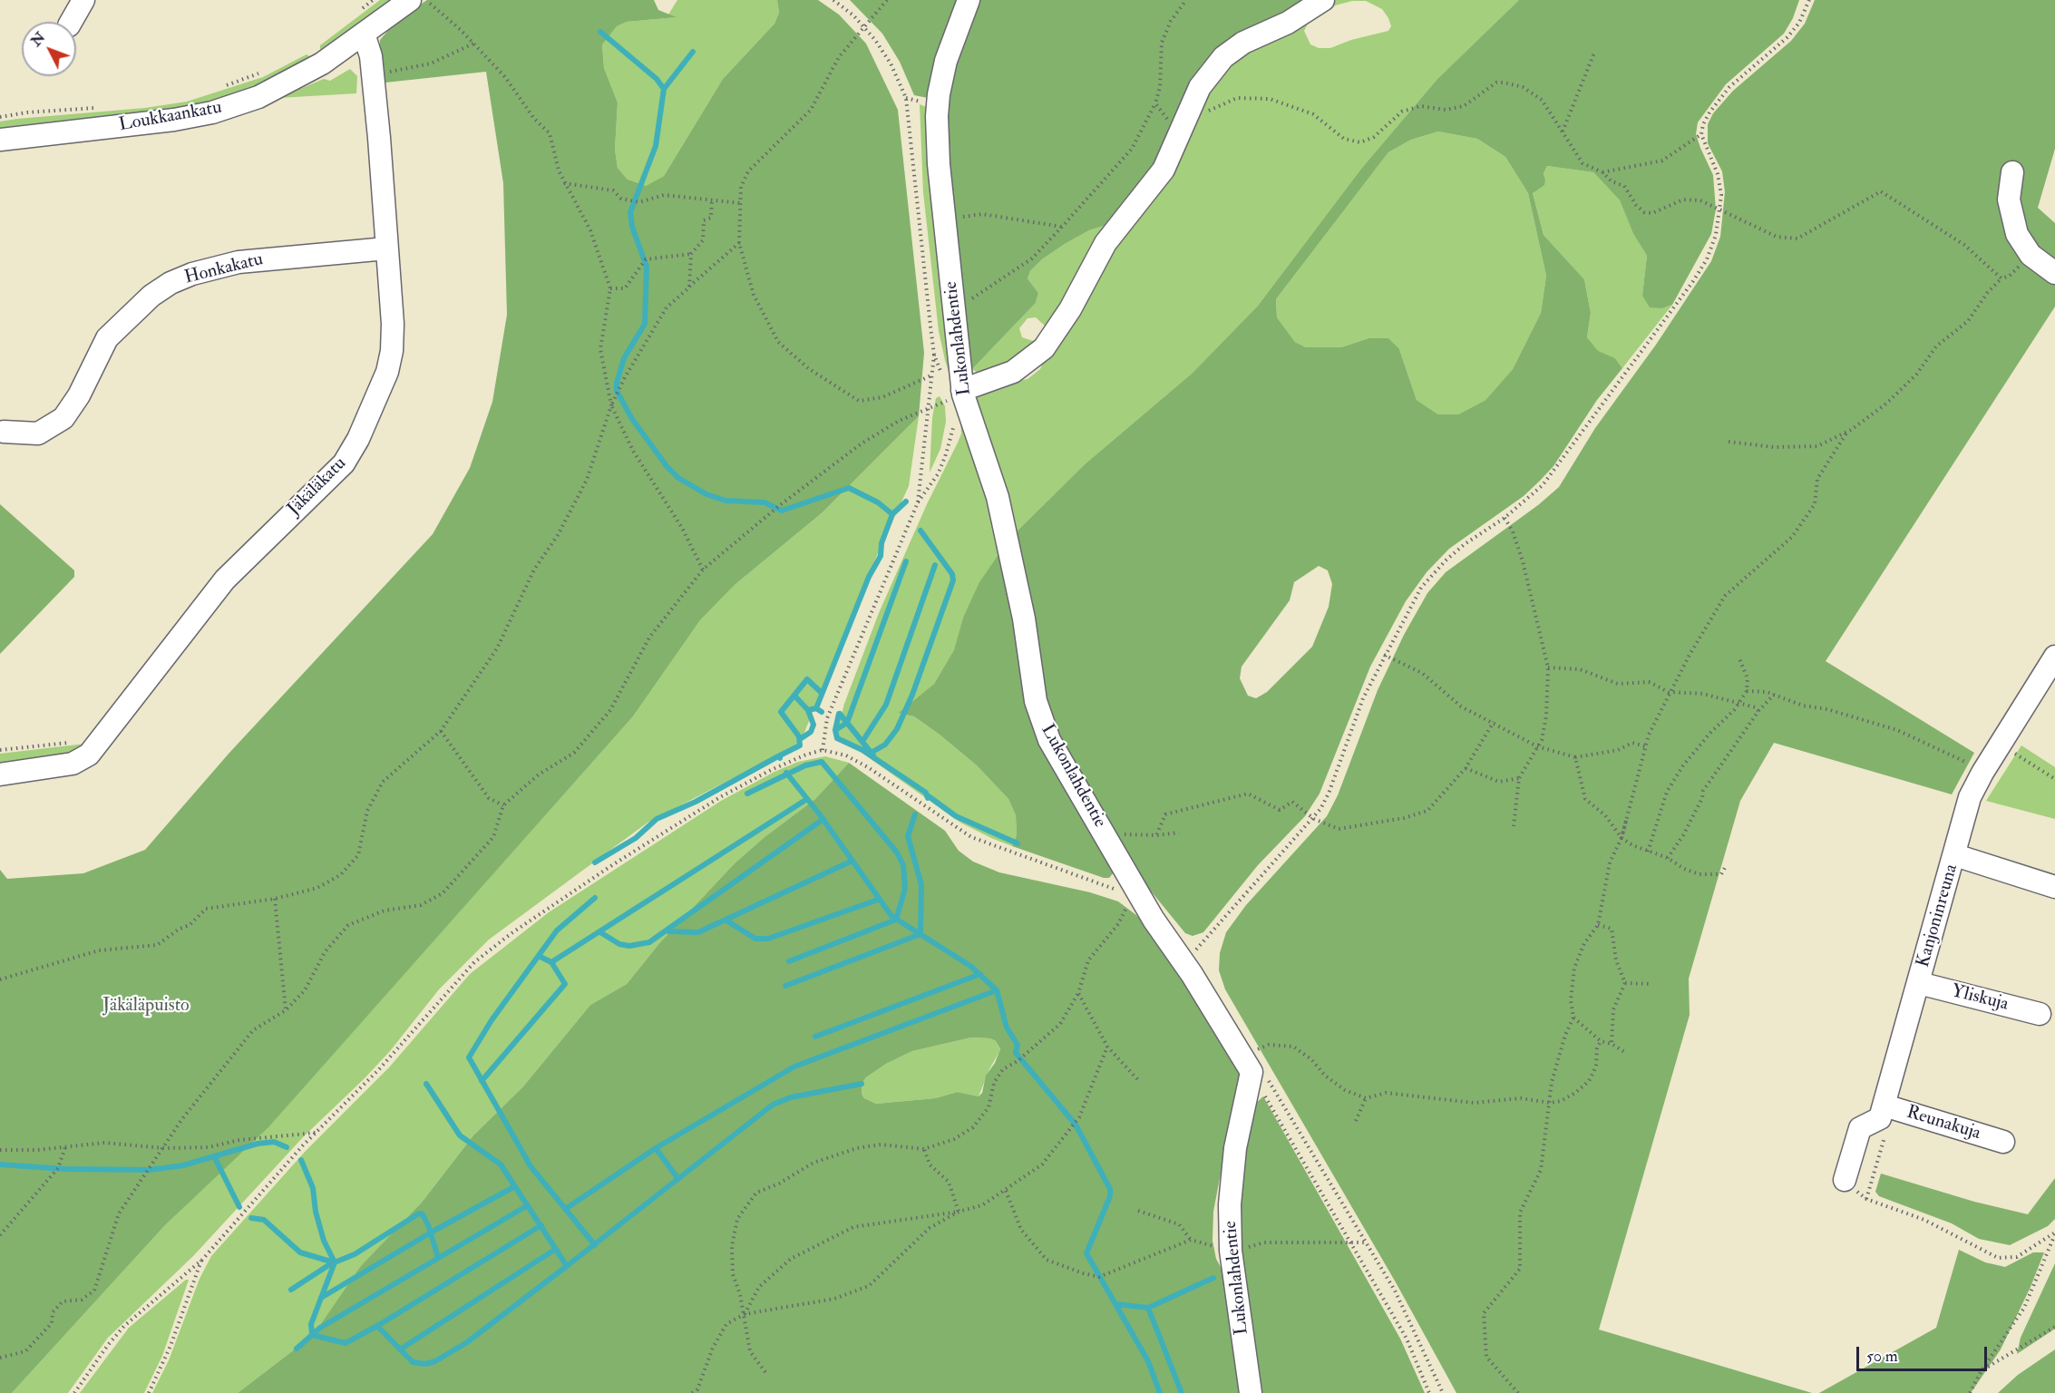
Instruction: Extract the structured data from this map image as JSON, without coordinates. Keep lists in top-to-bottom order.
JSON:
{
  "streets": {
    "street": [
      "Loukkaankatu",
      "Honkakatu",
      "Lukonlahdentie",
      "Jäkäläkatu",
      "Kanjoninreuna",
      "Yliskuja",
      "Reunakuja"
    ]
  },
  "crossings": [
    ["Loukkaankatu", "Jäkäläkatu"],
    ["Honkakatu", "Jäkäläkatu"],
    ["Kanjoninreuna", "Yliskuja"],
    ["Kanjoninreuna", "Reunakuja"]
  ],
  "parks": ["Jäkäläpuisto"],
  "scale_bar": "50 m",
  "north": "top left"
}
